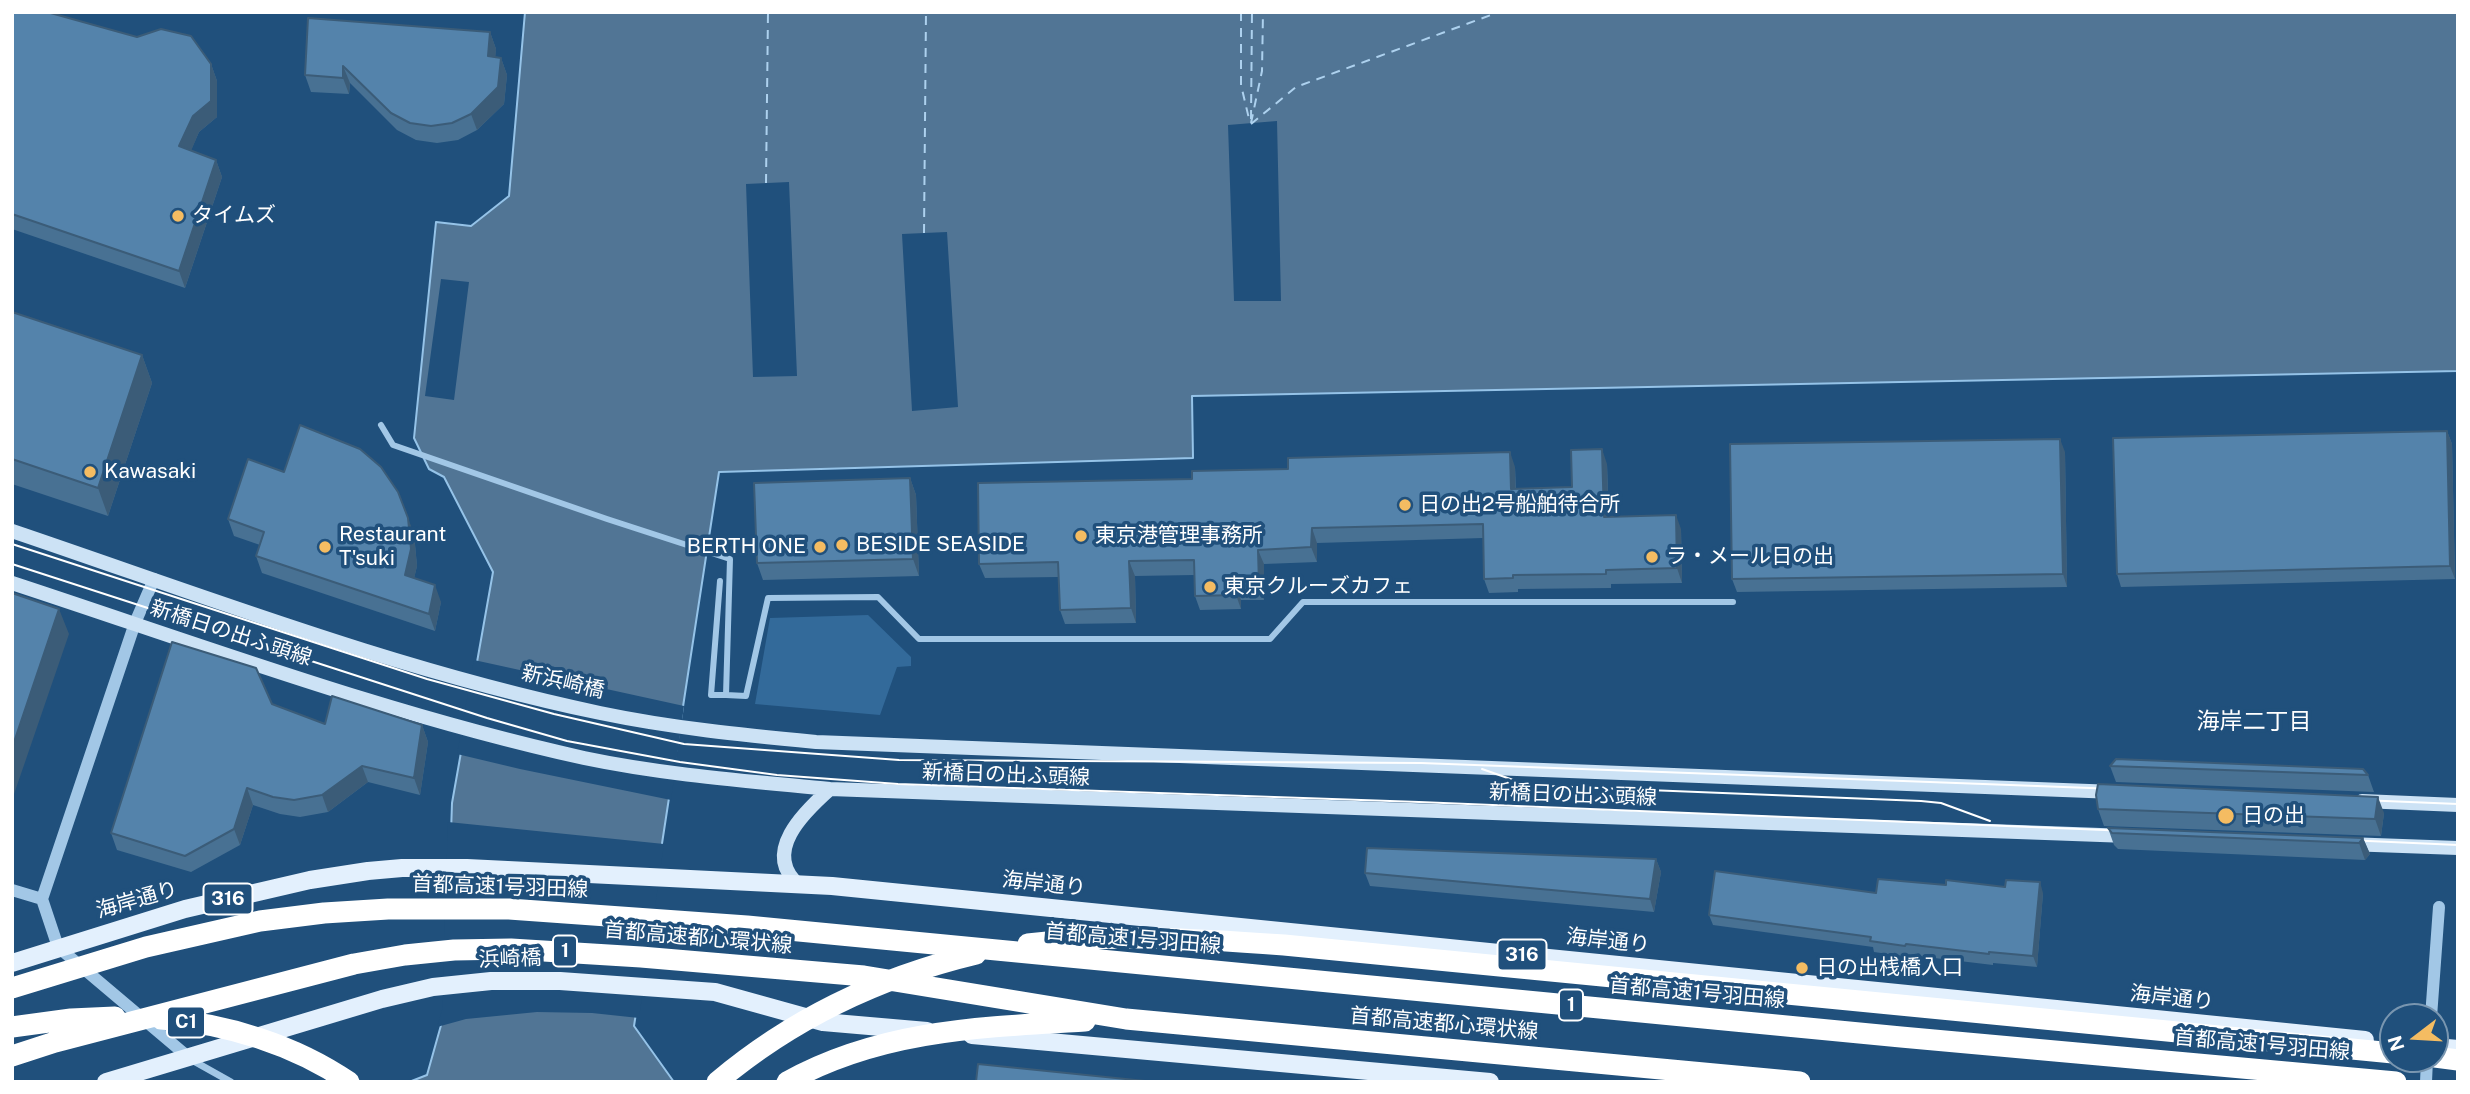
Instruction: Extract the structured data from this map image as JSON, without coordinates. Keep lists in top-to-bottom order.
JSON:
{
  "streets": {
    "highway": [
      "首都高速1号羽田線",
      "首都高速都心環状線",
      "1",
      "C1"
    ],
    "main road": [
      "新橋日の出ふ頭線",
      "新浜崎橋",
      "海岸通り",
      "316",
      "浜崎橋"
    ]
  },
  "crossings": [
    ["新橋日の出ふ頭線", "新浜崎橋"]
  ],
  "districts": ["海岸二丁目"],
  "places": [
    "タイムズ",
    "Kawasaki",
    "日の出2号船舶待合所",
    "東京港管理事務所",
    "BESIDE SEASIDE",
    "Restaurant T'suki",
    "BERTH ONE",
    "ラ・メール日の出",
    "東京クルーズカフェ",
    "日の出",
    "日の出桟橋入口"
  ],
  "north": "left"
}
